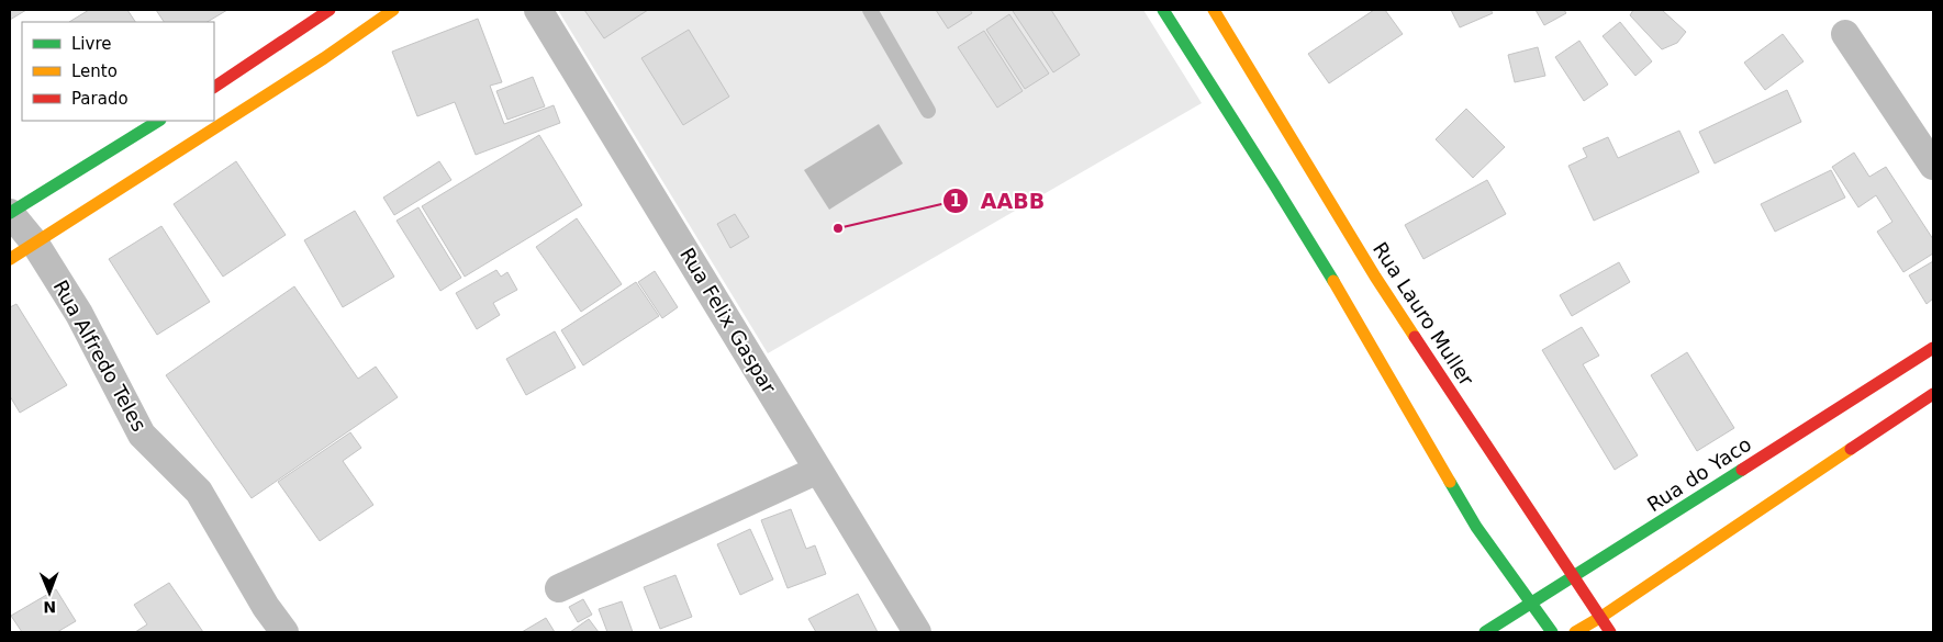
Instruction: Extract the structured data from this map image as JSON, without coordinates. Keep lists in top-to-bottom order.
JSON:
{
  "streets": {
    "street": [
      "Rua Lauro Muller",
      "Rua Felix Gaspar",
      "Rua Alfredo Teles",
      "Rua do Yaco"
    ]
  },
  "crossings": [
    ["Rua Lauro Muller", "Rua do Yaco"]
  ],
  "places": ["AABB"],
  "legend": ["Livre", "Lento", "Parado"],
  "north": "bottom"
}
